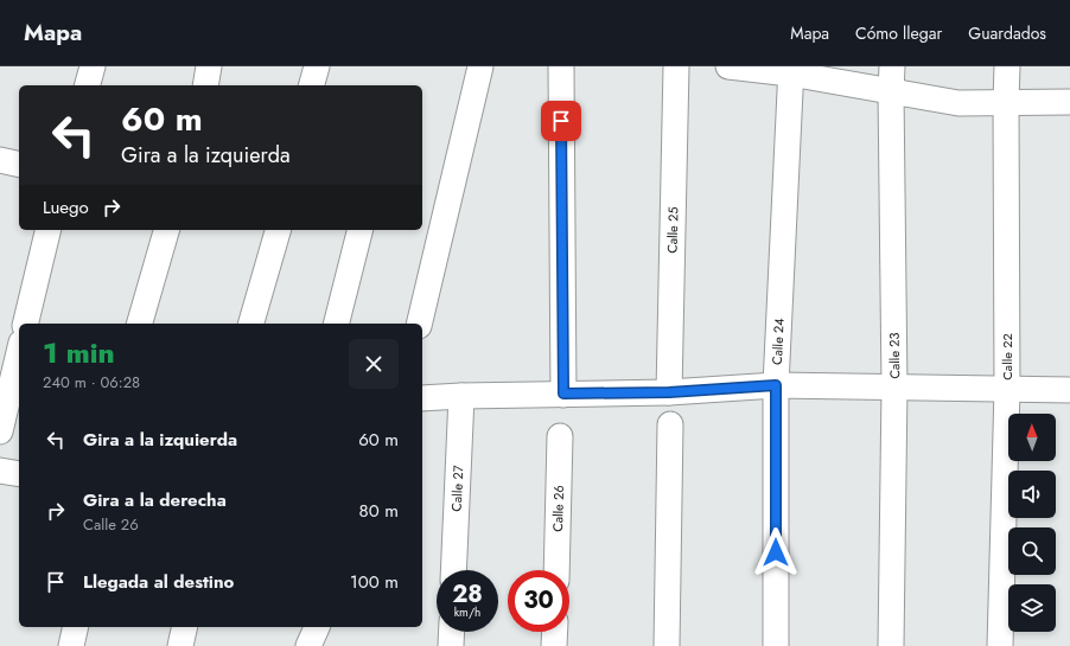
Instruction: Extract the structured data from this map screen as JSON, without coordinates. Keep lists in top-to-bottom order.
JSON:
{
  "streets": {
    "street": [
      "Calle 25",
      "Calle 24",
      "Calle 23",
      "Calle 22",
      "Calle 27",
      "Calle 26"
    ]
  },
  "north": "top",
  "page": {
    "header": "Mapa",
    "nav": ["Mapa", "Cómo llegar", "Guardados"],
    "turn": ["60 m", "Gira a la izquierda"],
    "then": "Luego",
    "heading": ["1 min", "240 m · 06:28"],
    "list": [
      {
        "name": "Gira a la izquierda",
        "value": "60 m"
      },
      {
        "name": "Gira a la derecha",
        "note": "Calle 26",
        "value": "80 m"
      },
      {
        "name": "Llegada al destino",
        "value": "100 m"
      }
    ],
    "speed": "28 km/h",
    "limit": "30"
  }
}
